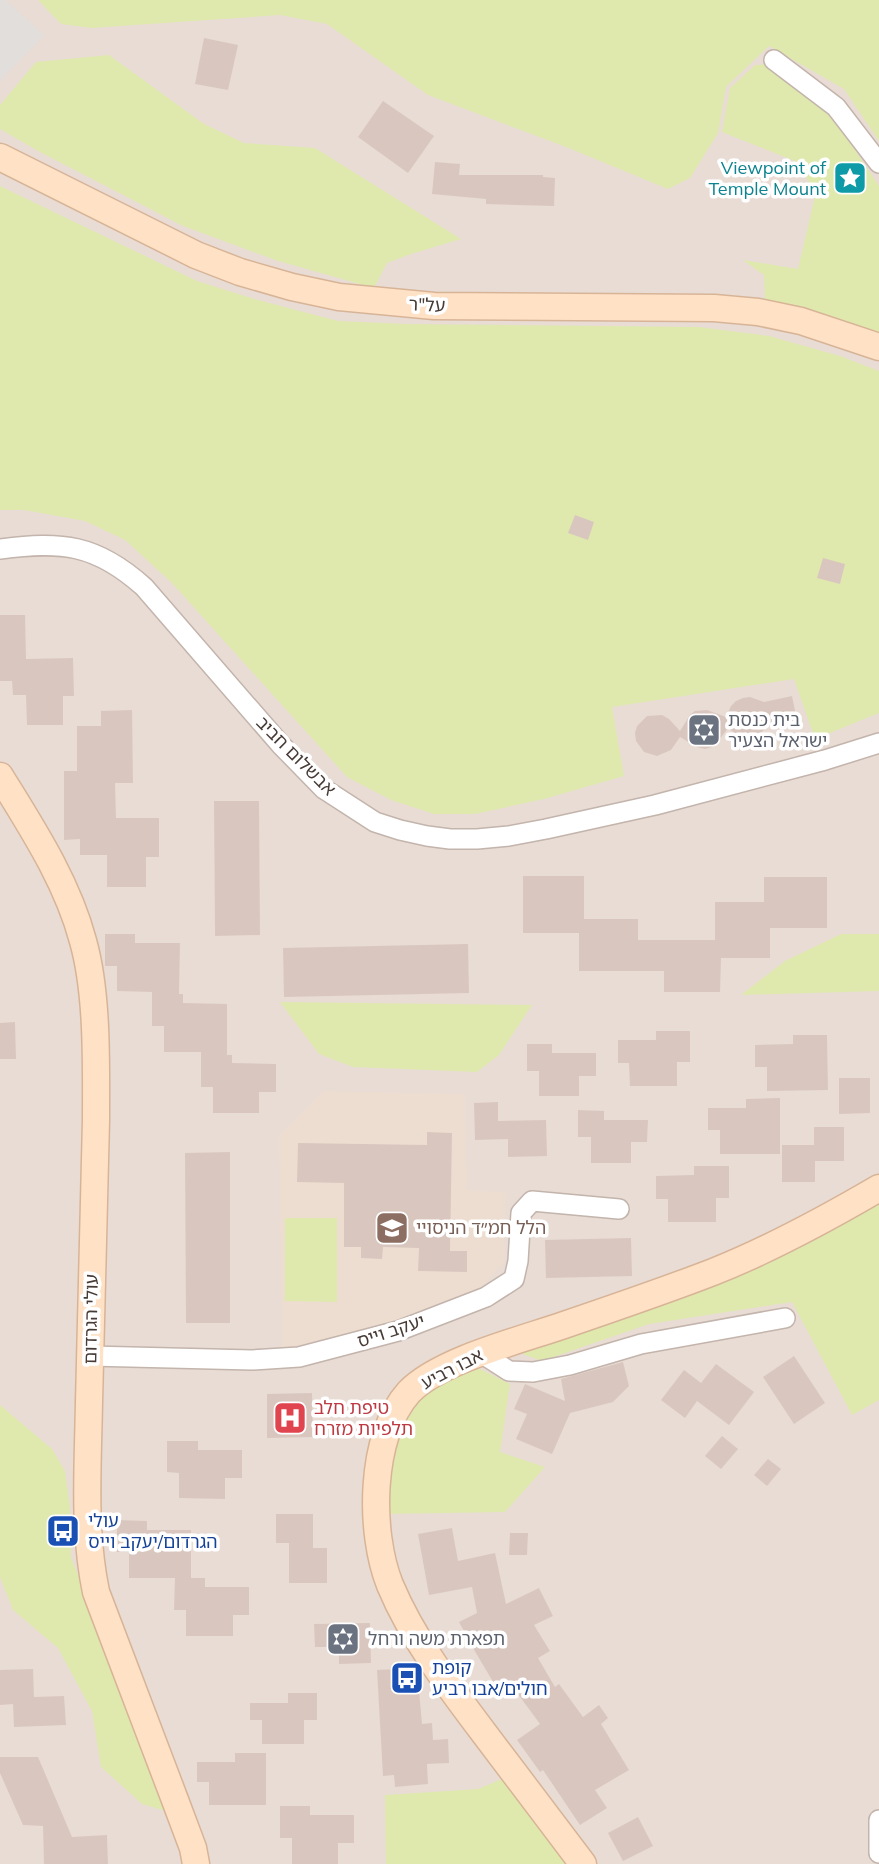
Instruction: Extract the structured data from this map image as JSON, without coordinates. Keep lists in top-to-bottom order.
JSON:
{
  "streets": {
    "street": [
      "על\"ר",
      "אבשלום חביב",
      "עולי הגרדום",
      "יעקב וייס",
      "אבו רביע"
    ]
  },
  "crossings": [
    ["עולי הגרדום", "יעקב וייס"]
  ],
  "places": {
    "place": ["Viewpoint of Temple Mount"],
    "synagogue": ["בית כנסת ישראל הצעיר", "תפארת משה ורחל"],
    "school or university": ["הלל חמ״ד הניסויי"],
    "hospital": ["טיפת חלב תלפיות מזרח"],
    "bus stop": ["עולי הגרדום/יעקב וייס", "קופת חולים/אבו רביע"]
  }
}
